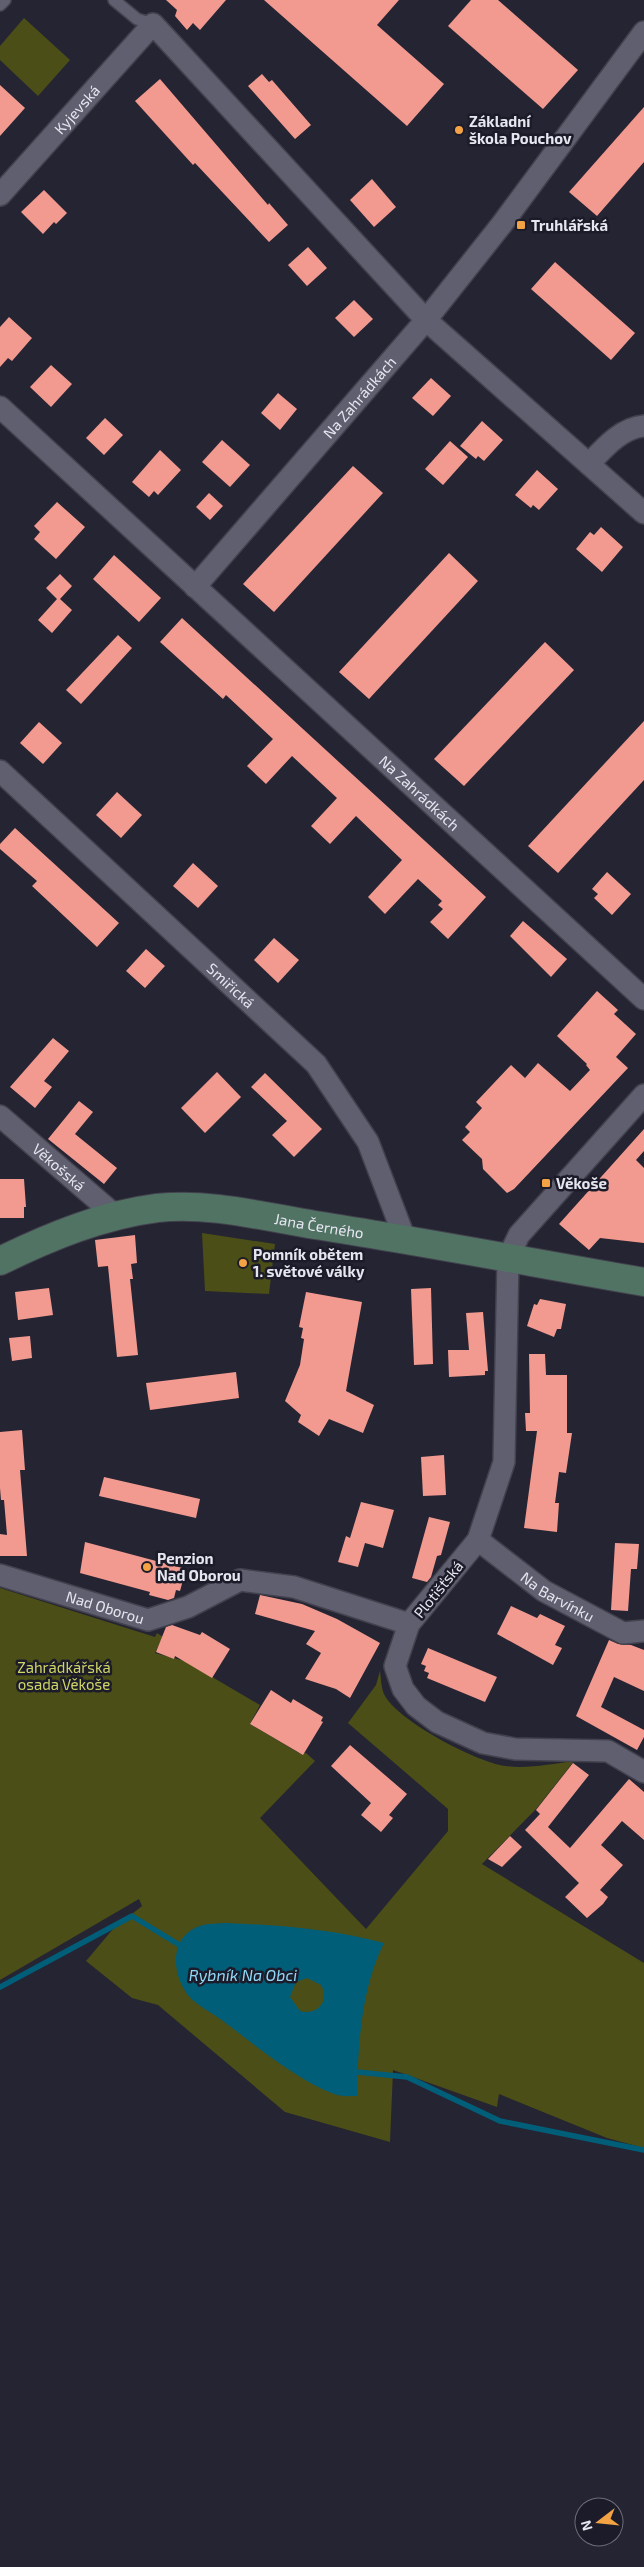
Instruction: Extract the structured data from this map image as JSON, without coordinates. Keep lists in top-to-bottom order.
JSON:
{
  "streets": {
    "street": [
      "Kyjevská",
      "Na Zahrádkách",
      "Smiřická",
      "Věkošská",
      "Jana Černého",
      "Plotišťská",
      "Na Barvínku",
      "Nad Oborou"
    ]
  },
  "crossings": [
    ["Smiřická", "Jana Černého"],
    ["Věkošská", "Jana Černého"],
    ["Jana Černého", "Plotišťská"],
    ["Plotišťská", "Na Barvínku"],
    ["Plotišťská", "Nad Oborou"]
  ],
  "water": ["Rybník Na Obci"],
  "parks": ["Zahrádkářská osada Věkoše"],
  "places": {
    "other": ["Základní škola Pouchov", "Pomník obětem 1. světové války", "Penzion Nad Oborou"],
    "transit": ["Truhlářská", "Věkoše"]
  },
  "north": "left"
}
